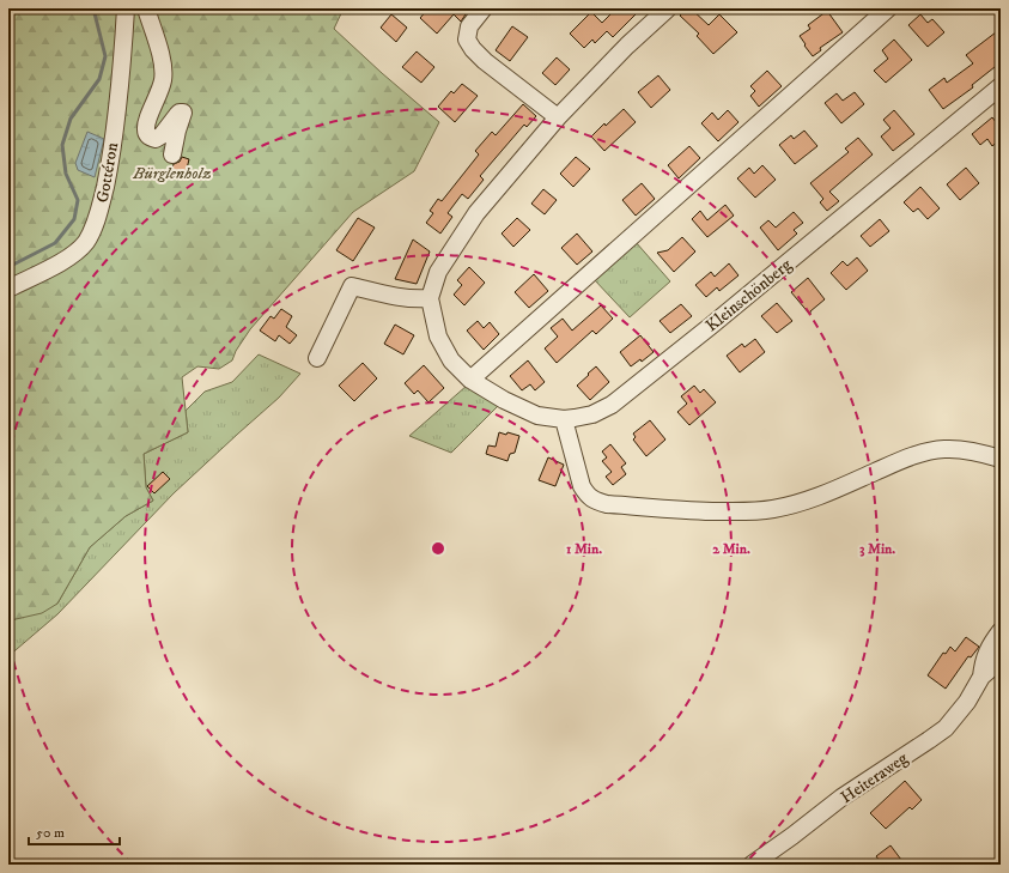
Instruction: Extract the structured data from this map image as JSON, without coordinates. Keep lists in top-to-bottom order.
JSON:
{
  "streets": {
    "street": ["Gottéron", "Kleinschönberg", "Heiteraweg"]
  },
  "parks": ["Bürglenholz"],
  "scale_bar": "50 m",
  "rings": ["1 Min.", "2 Min.", "3 Min."]
}
